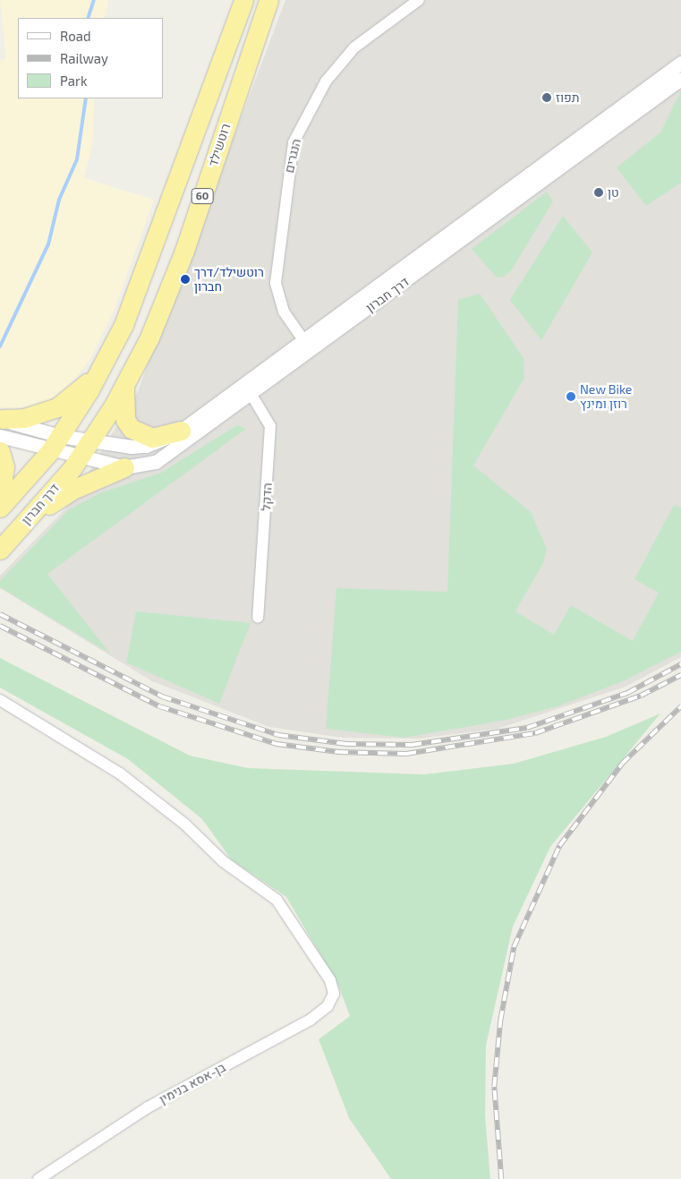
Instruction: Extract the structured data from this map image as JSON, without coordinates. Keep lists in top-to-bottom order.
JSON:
{
  "streets": {
    "highway": ["רוטשילד", "60", "דרך חברון"],
    "street": ["הנגרים", "הדקל", "בן-אסא בנימין"]
  },
  "crossings": [
    ["רוטשילד", "דרך חברון"],
    ["הנגרים", "דרך חברון"],
    ["60", "דרך חברון"],
    ["דרך חברון", "הדקל"]
  ],
  "places": [
    "תפוז",
    "טן",
    "רוטשילד/דרך חברון",
    "New Bike רוזן ומינץ"
  ],
  "legend": ["Road", "Railway", "Park"]
}
